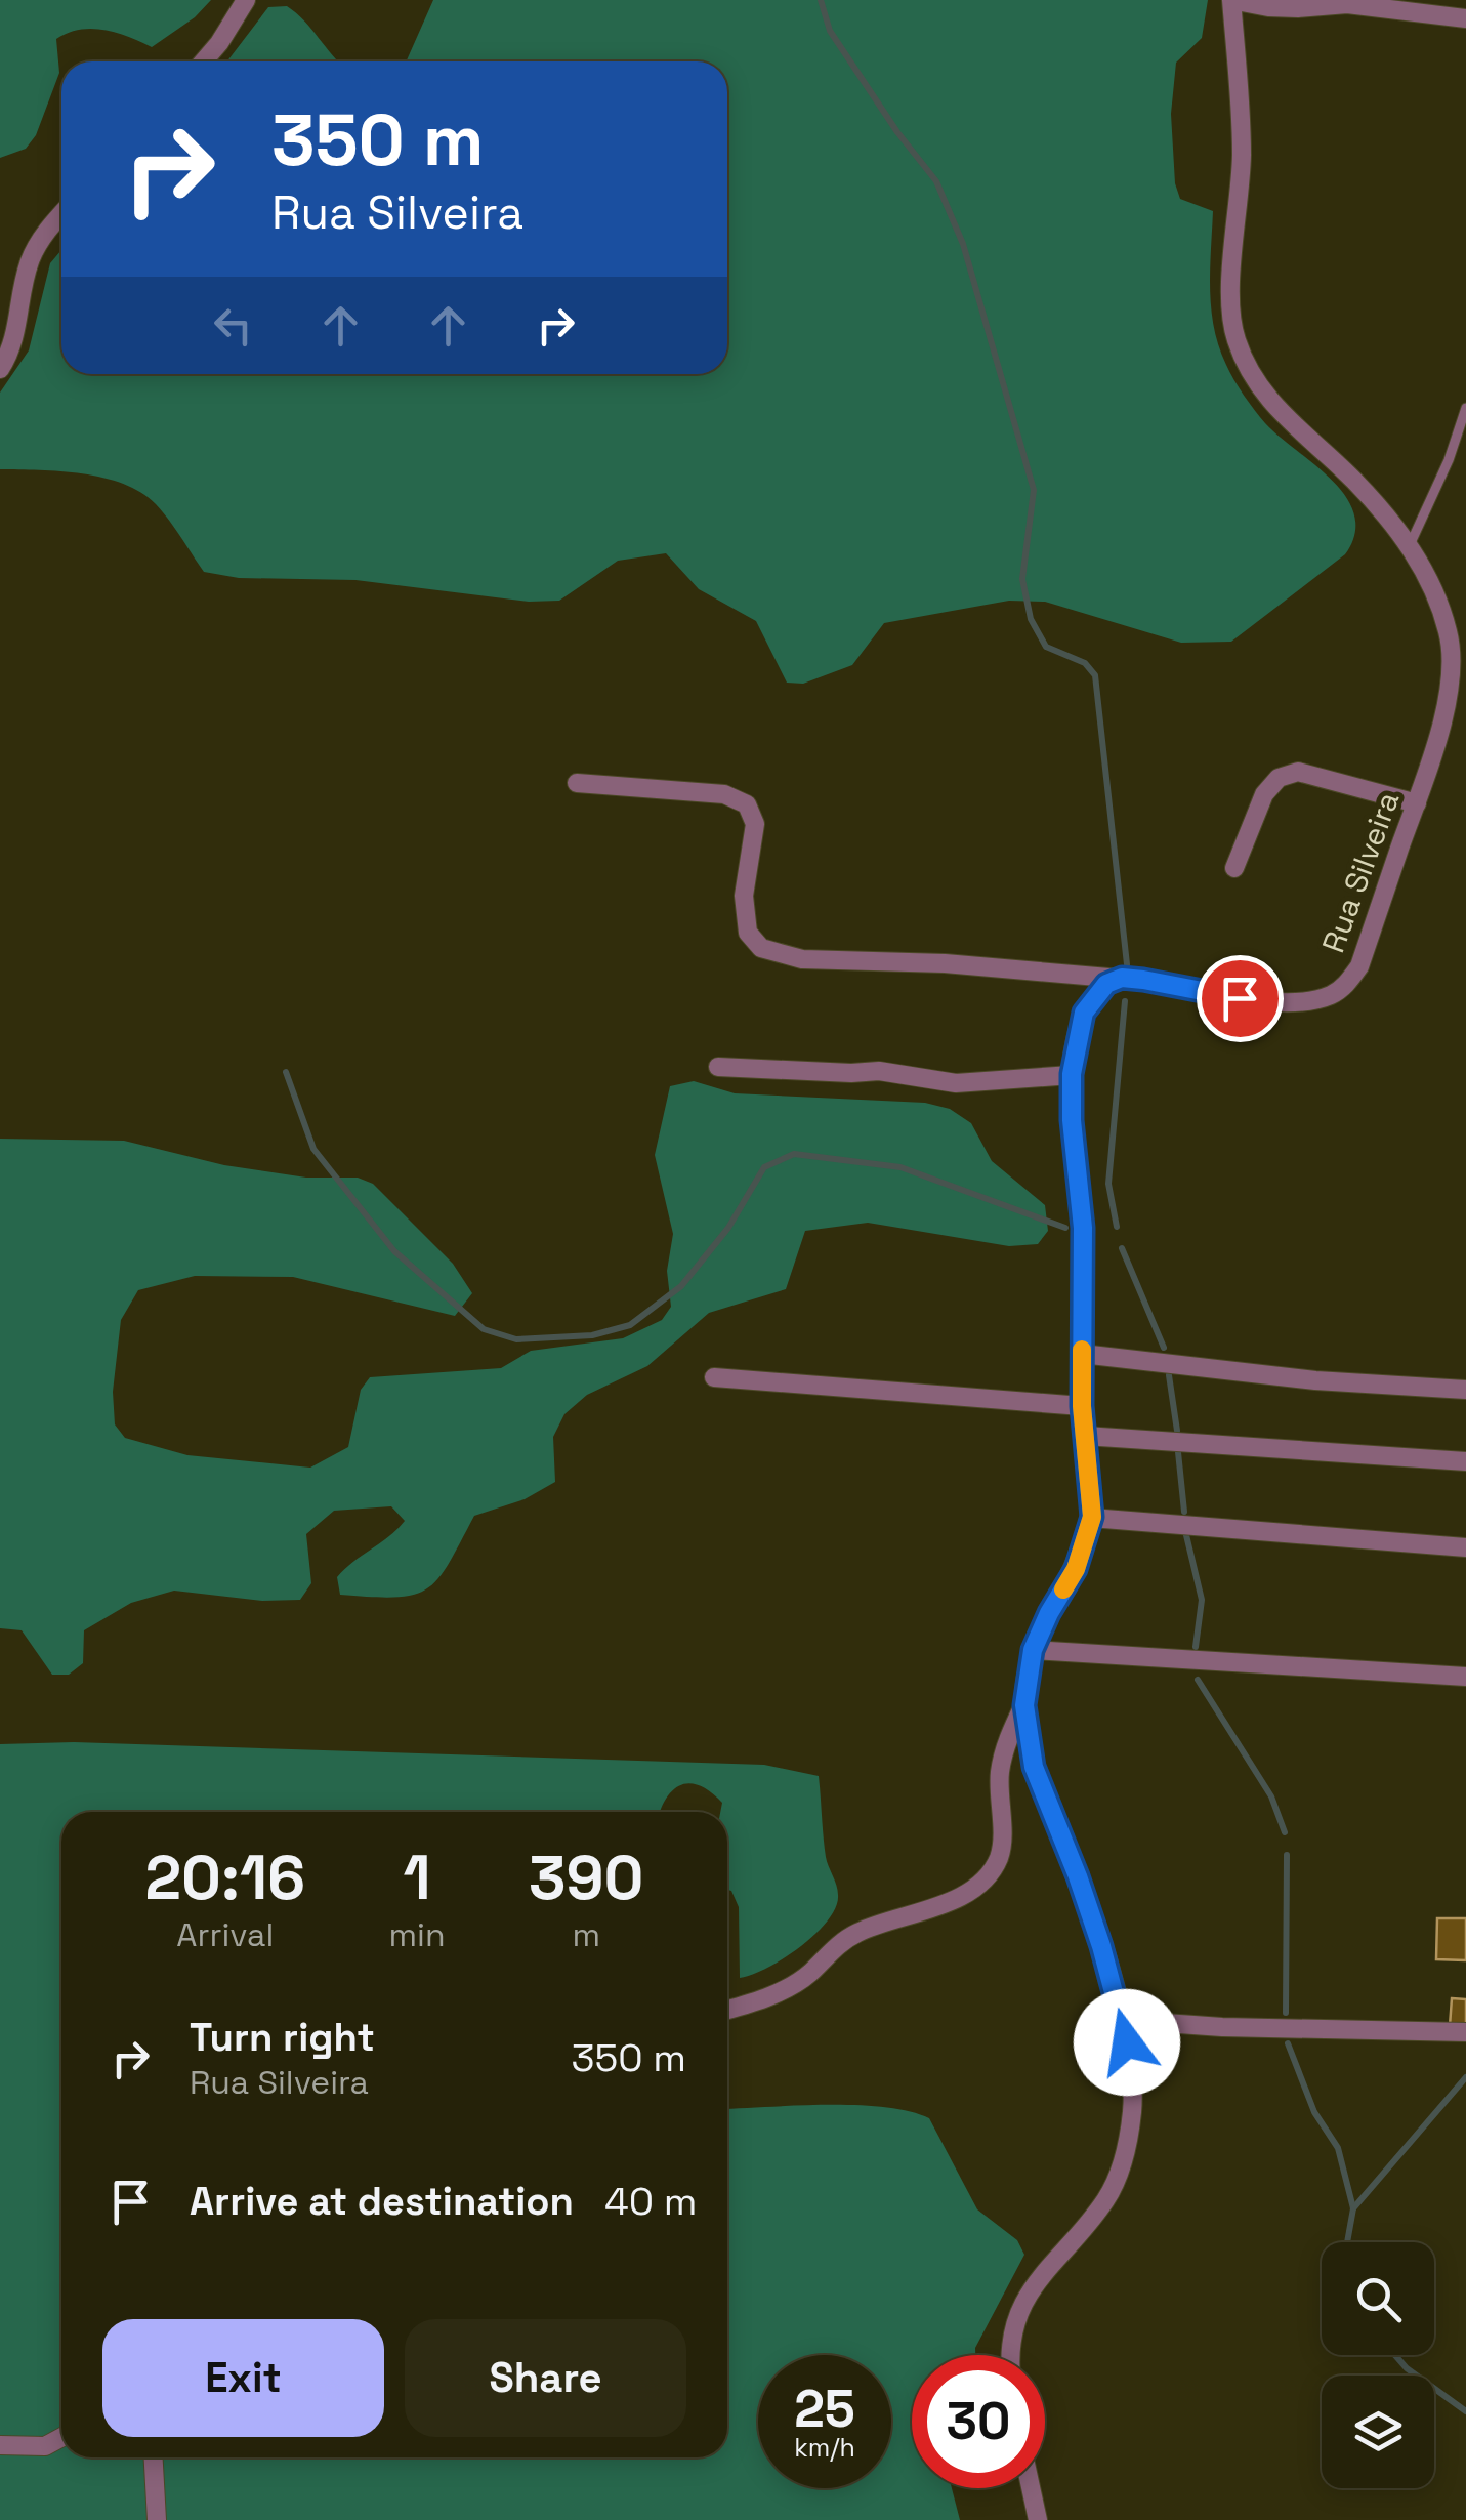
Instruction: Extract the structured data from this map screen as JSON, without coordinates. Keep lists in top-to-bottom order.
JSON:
{
  "streets": {
    "street": ["Rua Silveira"]
  },
  "page": {
    "turn": ["350 m", "Rua Silveira"],
    "eta": [
      "20:16",
      "Arrival",
      "1",
      "min",
      "390",
      "m"
    ],
    "list": [
      {
        "name": "Turn right",
        "note": "Rua Silveira",
        "value": "350 m"
      },
      {
        "name": "Arrive at destination",
        "value": "40 m"
      }
    ],
    "buttons": ["Exit", "Share"],
    "speed": "25 km/h",
    "limit": "30"
  }
}
